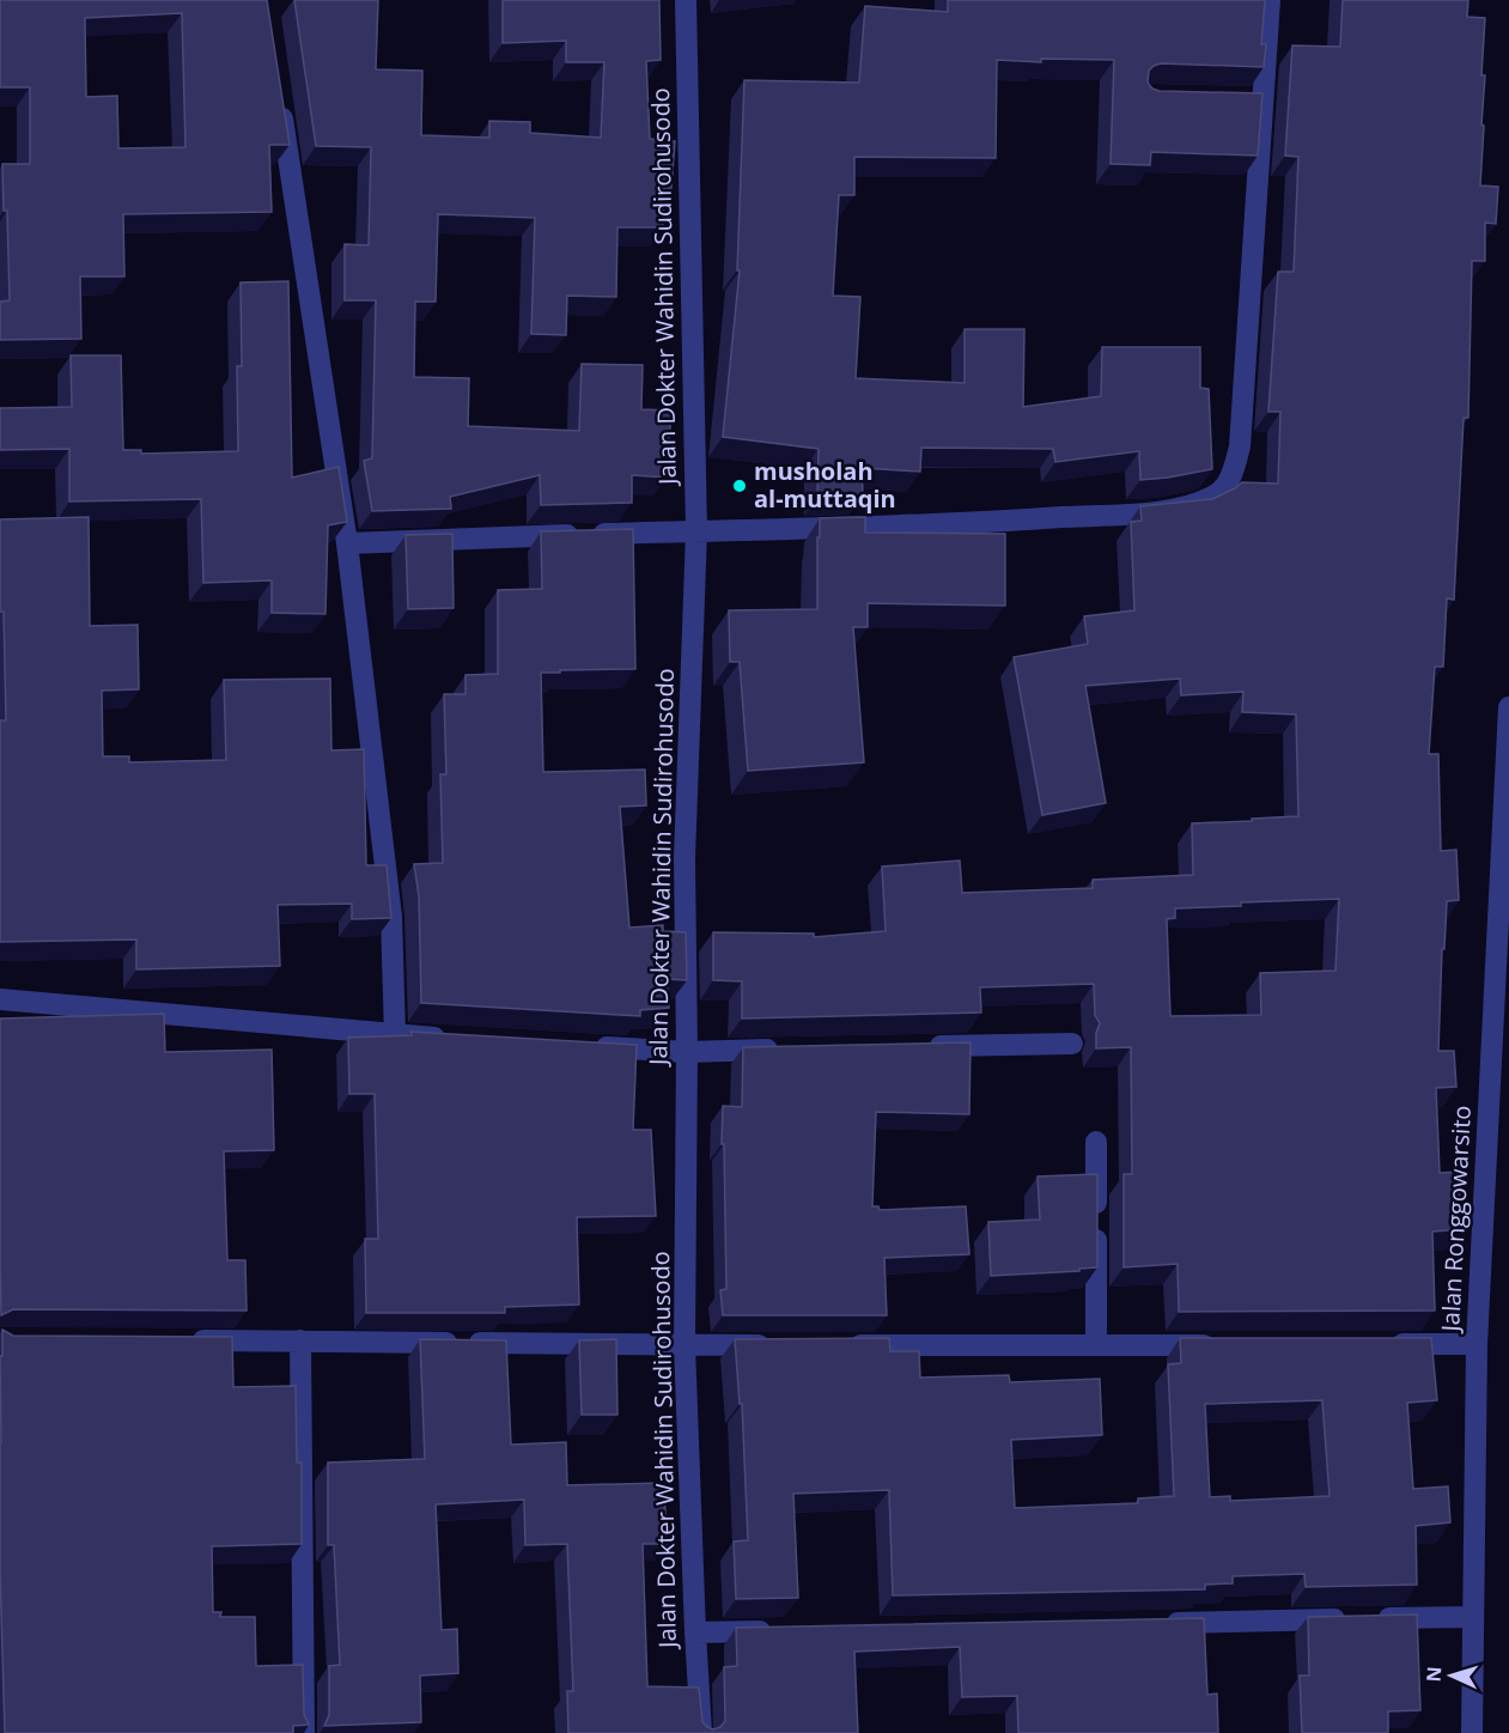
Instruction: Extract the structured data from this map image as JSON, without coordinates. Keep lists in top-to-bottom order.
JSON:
{
  "streets": {
    "street": ["Jalan Dokter Wahidin Sudirohusodo", "Jalan Ronggowarsito"]
  },
  "places": ["musholah al-muttaqin"],
  "north": "left"
}
